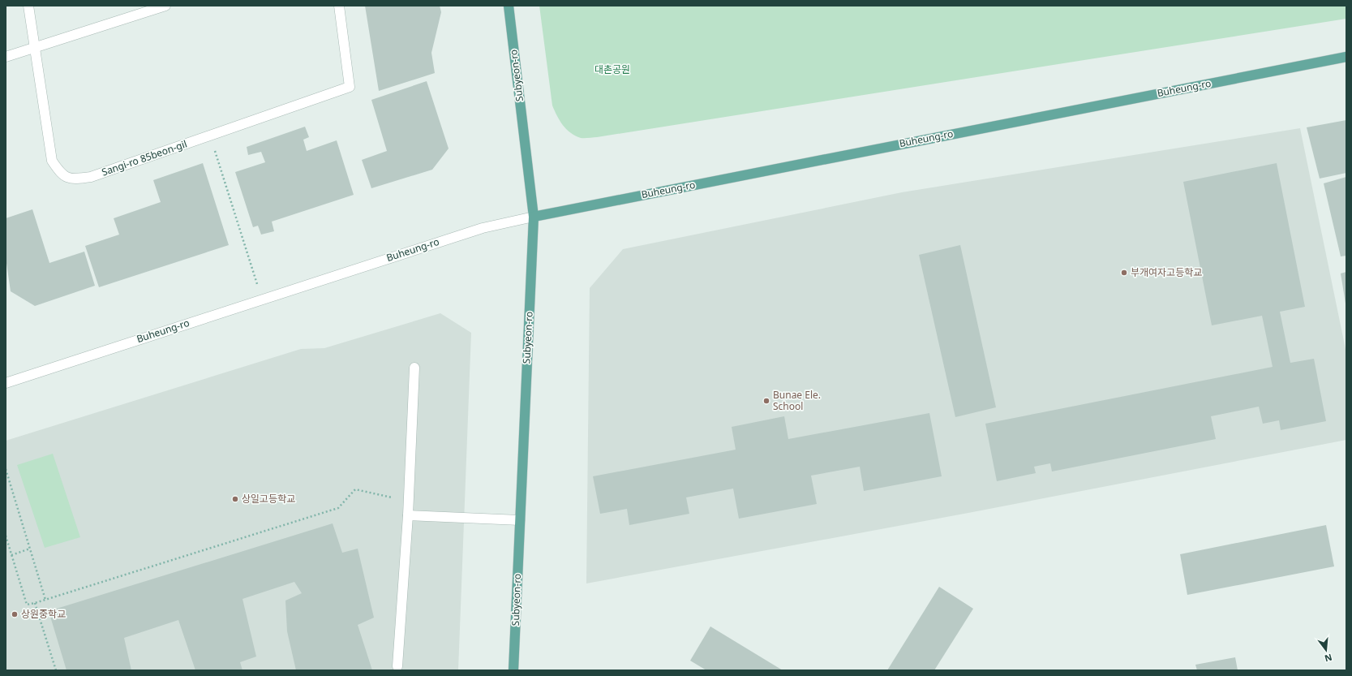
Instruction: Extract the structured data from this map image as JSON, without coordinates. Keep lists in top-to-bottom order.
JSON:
{
  "streets": {
    "main road": ["Subyeon-ro", "Buheung-ro"],
    "street": ["Sangi-ro 85beon-gil"]
  },
  "crossings": [
    ["Subyeon-ro", "Buheung-ro"]
  ],
  "parks": ["대촌공원"],
  "places": [
    "부개여자고등학교",
    "Bunae Ele. School",
    "상일고등학교",
    "상원중학교"
  ],
  "north": "bottom"
}
